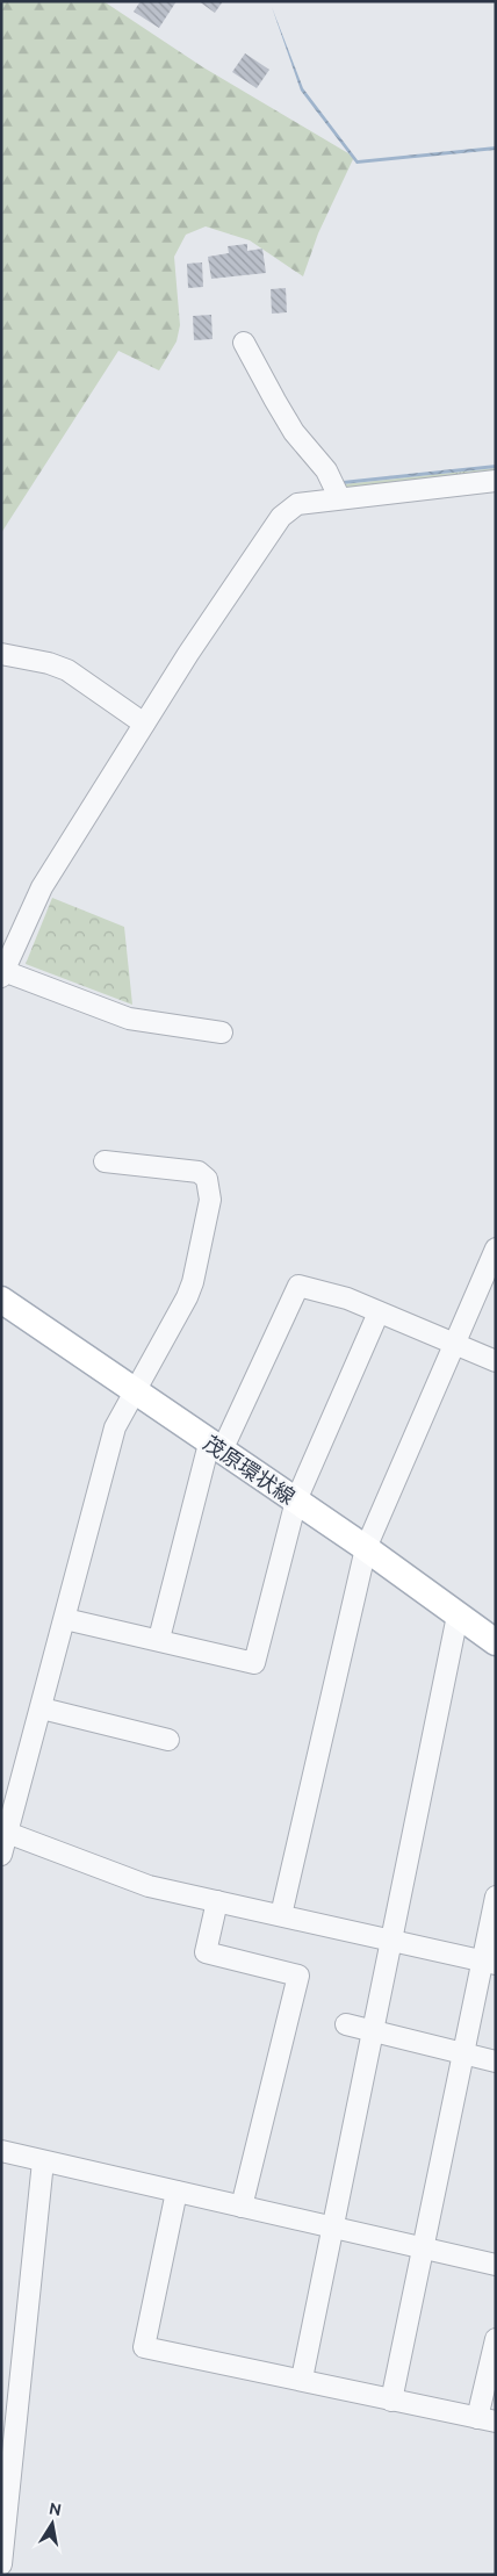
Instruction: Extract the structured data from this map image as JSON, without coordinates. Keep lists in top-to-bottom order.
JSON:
{
  "streets": {
    "main road": ["茂原環状線"]
  },
  "north": "top"
}
